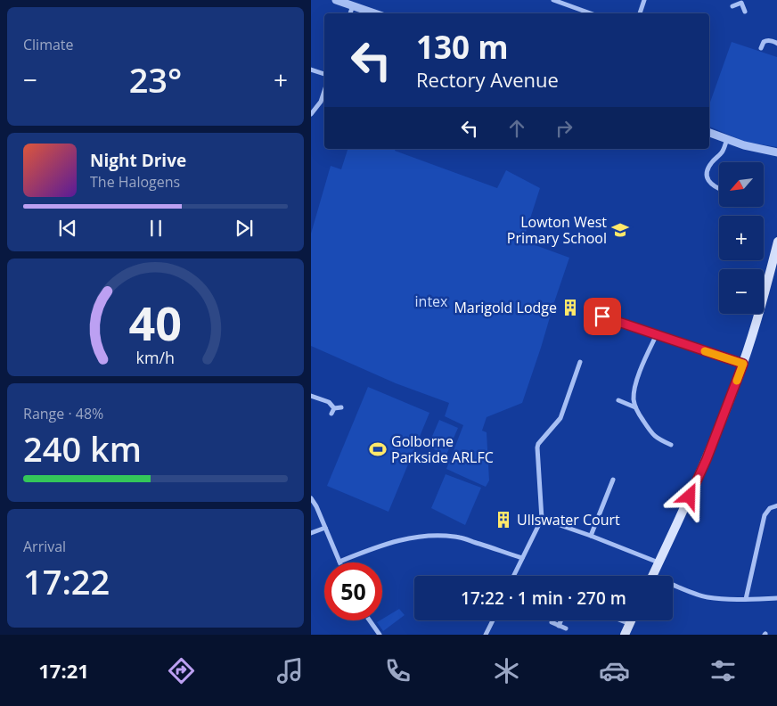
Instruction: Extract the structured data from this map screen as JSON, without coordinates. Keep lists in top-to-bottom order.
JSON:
{
  "parks": ["intex"],
  "places": {
    "school or university": ["Lowton West Primary School"],
    "building": ["Marigold Lodge", "Ullswater Court"],
    "sports": ["Golborne Parkside ARLFC"]
  },
  "north": "bottom left",
  "page": {
    "tile": [
      "Climate",
      ["Range · 48%", "240 km"],
      ["Arrival", "17:22"]
    ],
    "turn": ["130 m", "Rectory Avenue"],
    "heat": ["−", "23°", "+"],
    "song": ["Night Drive", "The Halogens"],
    "map_buttons": ["+", "−"],
    "limit": "50",
    "trip": "17:22 · 1 min · 270 m",
    "tabs": "17:21",
    "gauge": ["40", "km/h"]
  }
}
